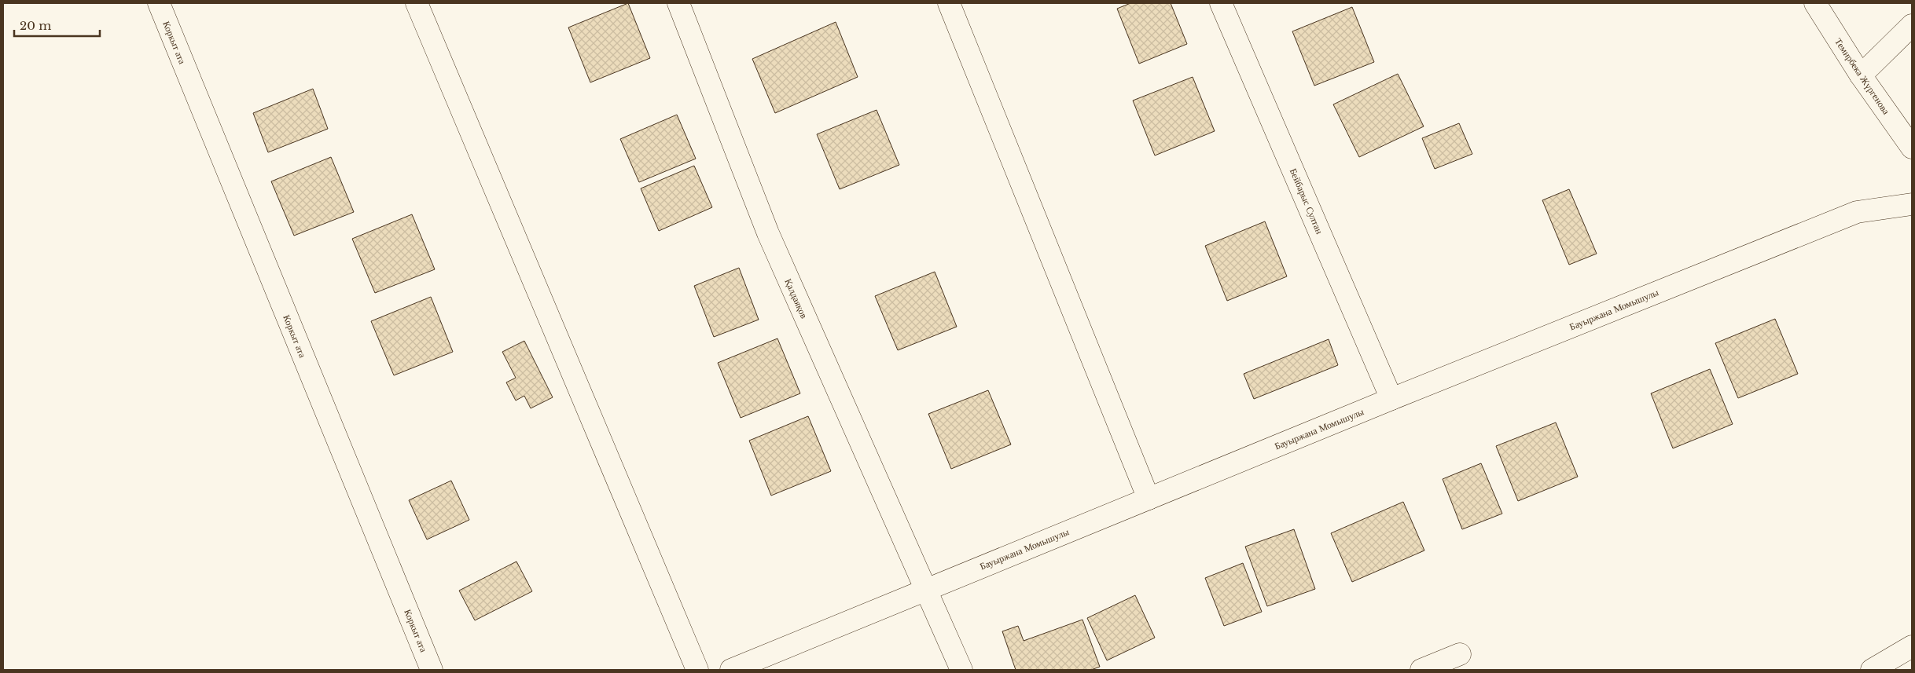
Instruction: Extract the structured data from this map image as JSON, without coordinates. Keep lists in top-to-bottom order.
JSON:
{
  "streets": {
    "street": [
      "Коркыт ата",
      "Темирбека Жүргенова",
      "Бейбарыс Султан",
      "Қалдаяқов",
      "Бауыржана Момышулы"
    ]
  },
  "crossings": [
    ["Бейбарыс Султан", "Бауыржана Момышулы"],
    ["Қалдаяқов", "Бауыржана Момышулы"]
  ],
  "scale_bar": "20 m"
}
